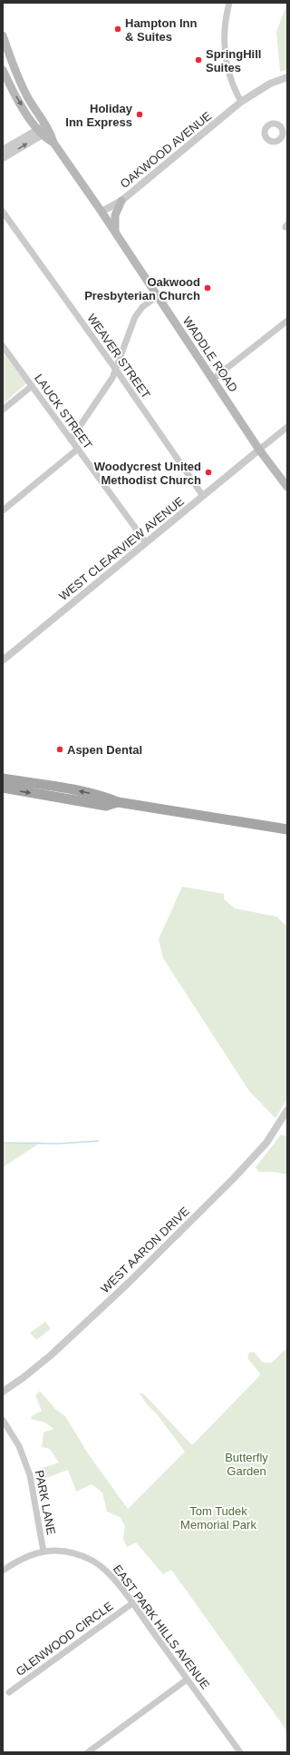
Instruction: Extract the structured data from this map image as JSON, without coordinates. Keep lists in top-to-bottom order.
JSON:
{
  "streets": {
    "main road": ["WADDLE ROAD"],
    "street": [
      "OAKWOOD AVENUE",
      "WEAVER STREET",
      "LAUCK STREET",
      "WEST CLEARVIEW AVENUE",
      "WEST AARON DRIVE",
      "PARK LANE",
      "EAST PARK HILLS AVENUE",
      "GLENWOOD CIRCLE"
    ]
  },
  "crossings": [
    ["OAKWOOD AVENUE", "WADDLE ROAD"],
    ["WADDLE ROAD", "WEST CLEARVIEW AVENUE"],
    ["WEAVER STREET", "WEST CLEARVIEW AVENUE"],
    ["LAUCK STREET", "WEST CLEARVIEW AVENUE"],
    ["PARK LANE", "EAST PARK HILLS AVENUE"],
    ["EAST PARK HILLS AVENUE", "GLENWOOD CIRCLE"]
  ],
  "parks": ["Butterfly Garden", "Tom Tudek Memorial Park"],
  "places": [
    "Hampton Inn & Suites",
    "SpringHill Suites",
    "Holiday Inn Express",
    "Oakwood Presbyterian Church",
    "Woodycrest United Methodist Church",
    "Aspen Dental"
  ]
}
